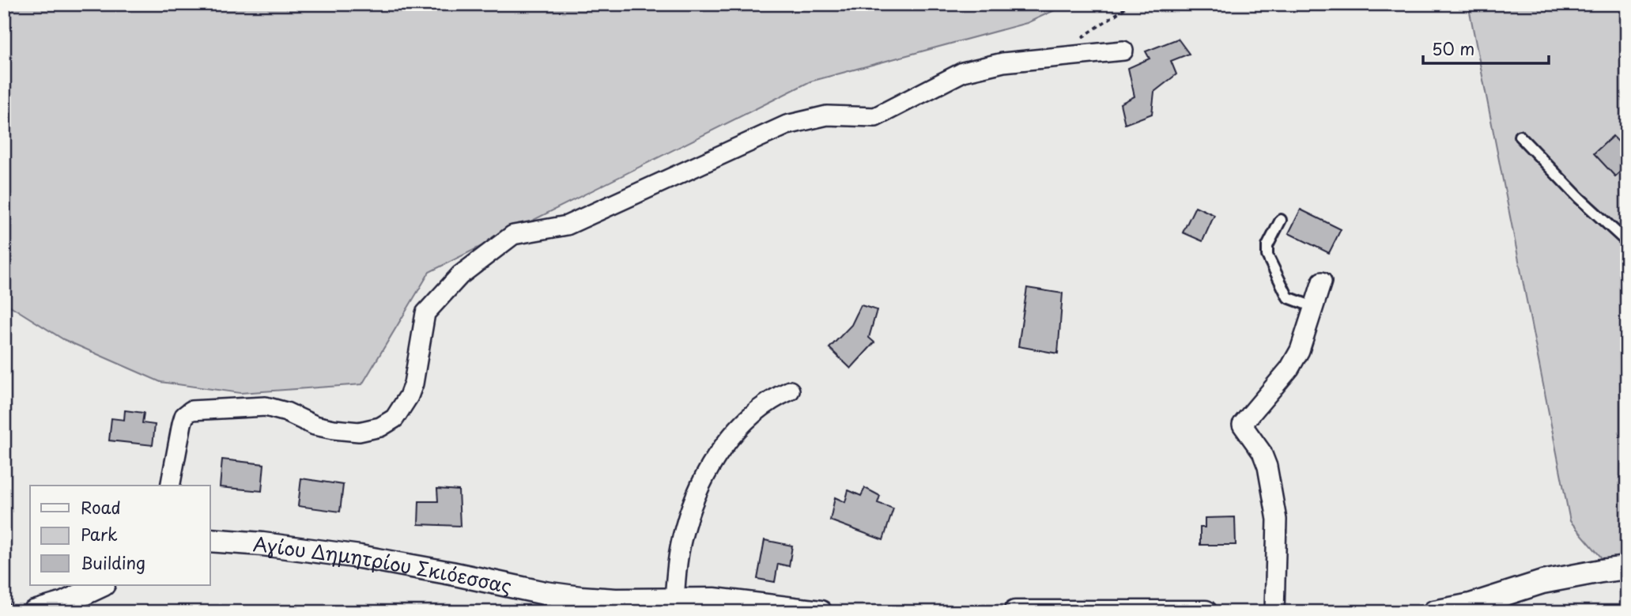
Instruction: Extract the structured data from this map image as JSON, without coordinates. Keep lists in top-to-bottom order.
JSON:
{
  "streets": {
    "street": ["Αγίου Δημητρίου Σκιόεσσας"]
  },
  "legend": ["Road", "Park", "Building"],
  "scale_bar": "50 m"
}
